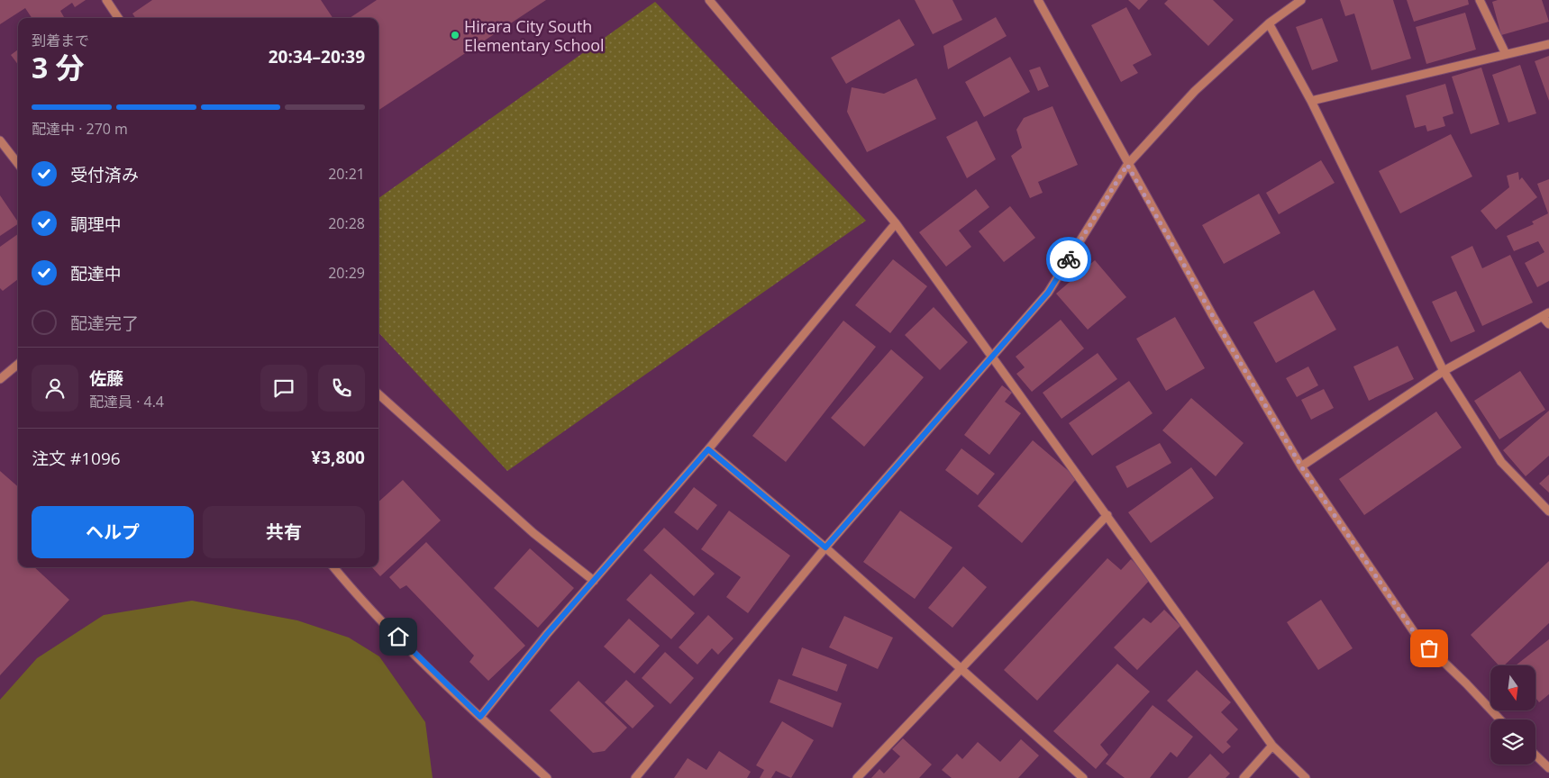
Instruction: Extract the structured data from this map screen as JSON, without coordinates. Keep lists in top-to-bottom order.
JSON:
{
  "places": ["Hirara City South Elementary School"],
  "north": "bottom",
  "page": {
    "heading": ["3 分", "到着まで", "20:34–20:39"],
    "panel": [
      "佐藤",
      "配達員 · 4.4",
      "注文 #1096",
      "¥3,800"
    ],
    "bar": "配達中 · 270 m",
    "list": [
      ["受付済み", "20:21"],
      ["調理中", "20:28"],
      ["配達中", "20:29"],
      "配達完了"
    ],
    "buttons": ["ヘルプ", "共有"]
  }
}
